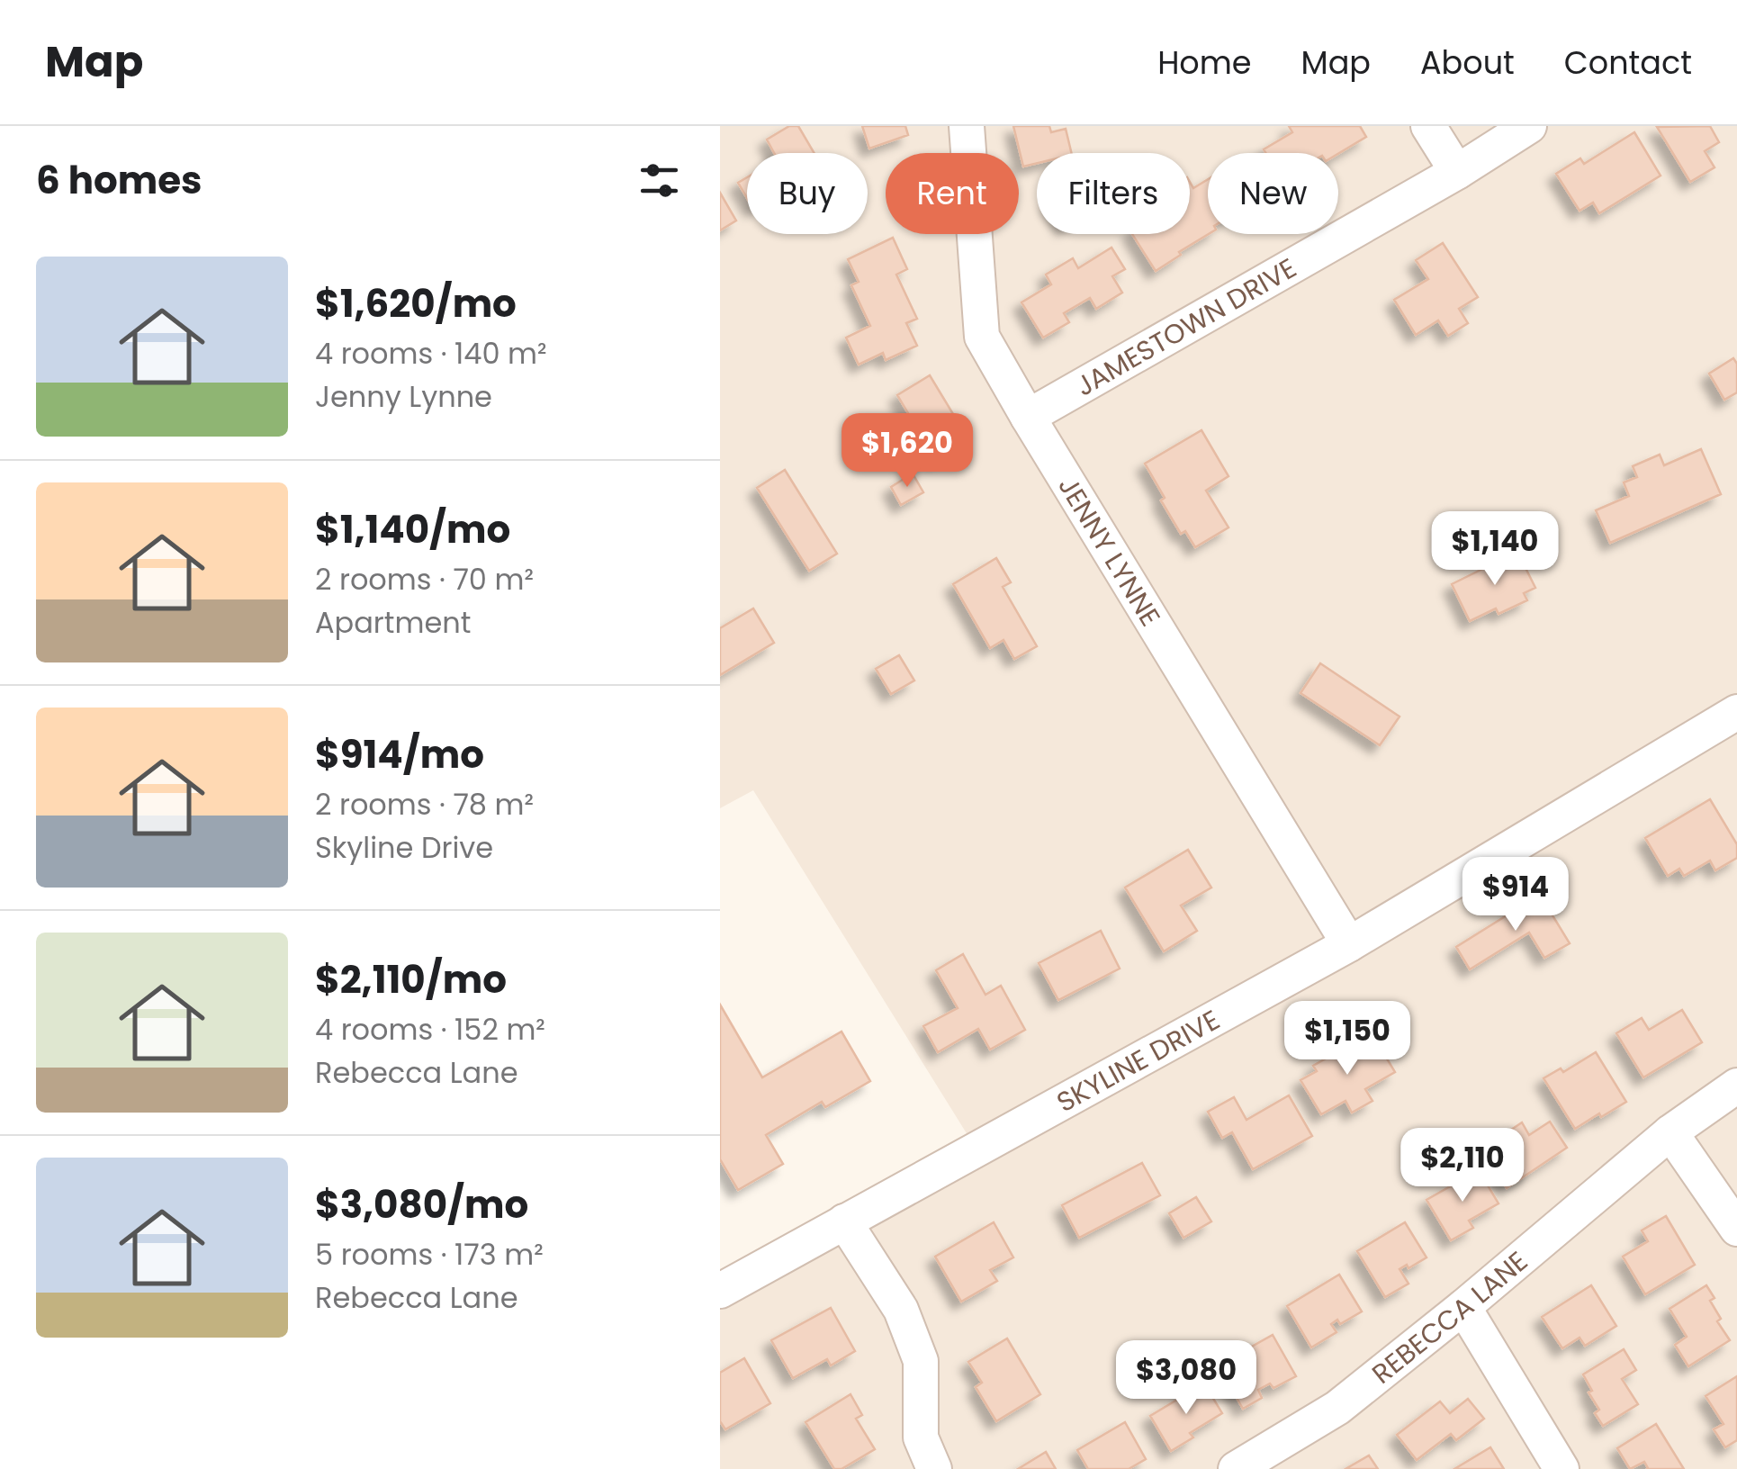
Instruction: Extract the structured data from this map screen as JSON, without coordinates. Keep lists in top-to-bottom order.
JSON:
{
  "streets": {
    "street": [
      "JAMESTOWN DRIVE",
      "JENNY LYNNE",
      "SKYLINE DRIVE",
      "REBECCA LANE"
    ]
  },
  "crossings": [
    ["JAMESTOWN DRIVE", "JENNY LYNNE"],
    ["JENNY LYNNE", "SKYLINE DRIVE"]
  ],
  "page": {
    "header": "Map",
    "nav": [
      "Home",
      "Map",
      "About",
      "Contact"
    ],
    "heading": "6 homes",
    "chip": [
      "Buy",
      "Rent",
      "Filters",
      "New"
    ],
    "list": [
      {
        "name": "$1,620/mo",
        "note": "4 rooms · 140 m² · Jenny Lynne"
      },
      {
        "name": "$1,140/mo",
        "note": "2 rooms · 70 m² · Apartment"
      },
      {
        "name": "$914/mo",
        "note": "2 rooms · 78 m² · Skyline Drive"
      },
      {
        "name": "$2,110/mo",
        "note": "4 rooms · 152 m² · Rebecca Lane"
      },
      {
        "name": "$3,080/mo",
        "note": "5 rooms · 173 m² · Rebecca Lane"
      }
    ],
    "price": [
      "$1,620",
      "$1,140",
      "$914",
      "$1,150",
      "$2,110",
      "$3,080"
    ]
  }
}
